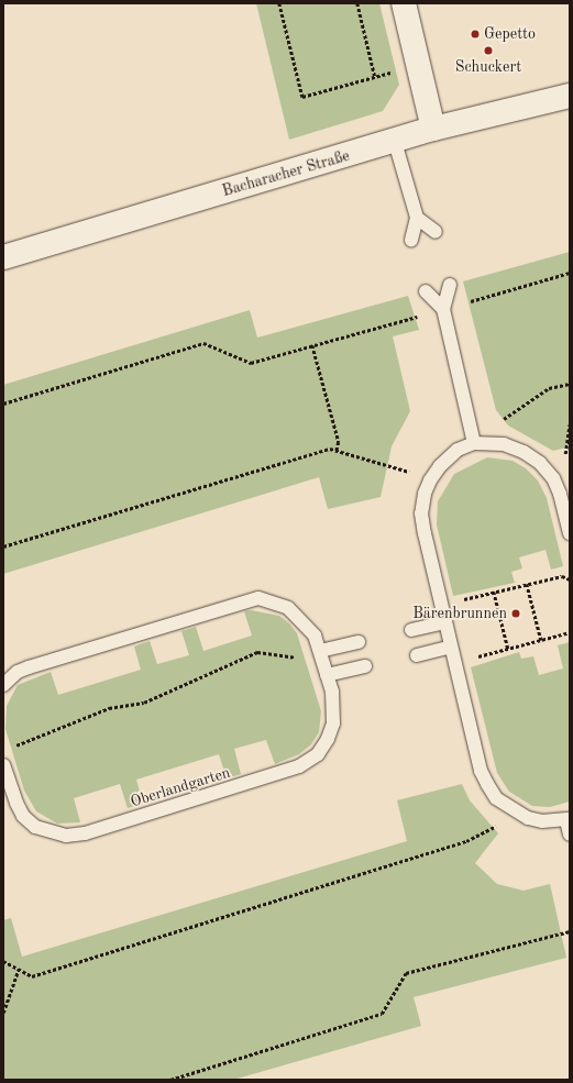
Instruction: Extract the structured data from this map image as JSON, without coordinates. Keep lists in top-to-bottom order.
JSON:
{
  "streets": {
    "street": ["Bacharacher Straße"],
    "lane": ["Oberlandgarten"]
  },
  "places": ["Gepetto", "Schuckert", "Bärenbrunnen"]
}
